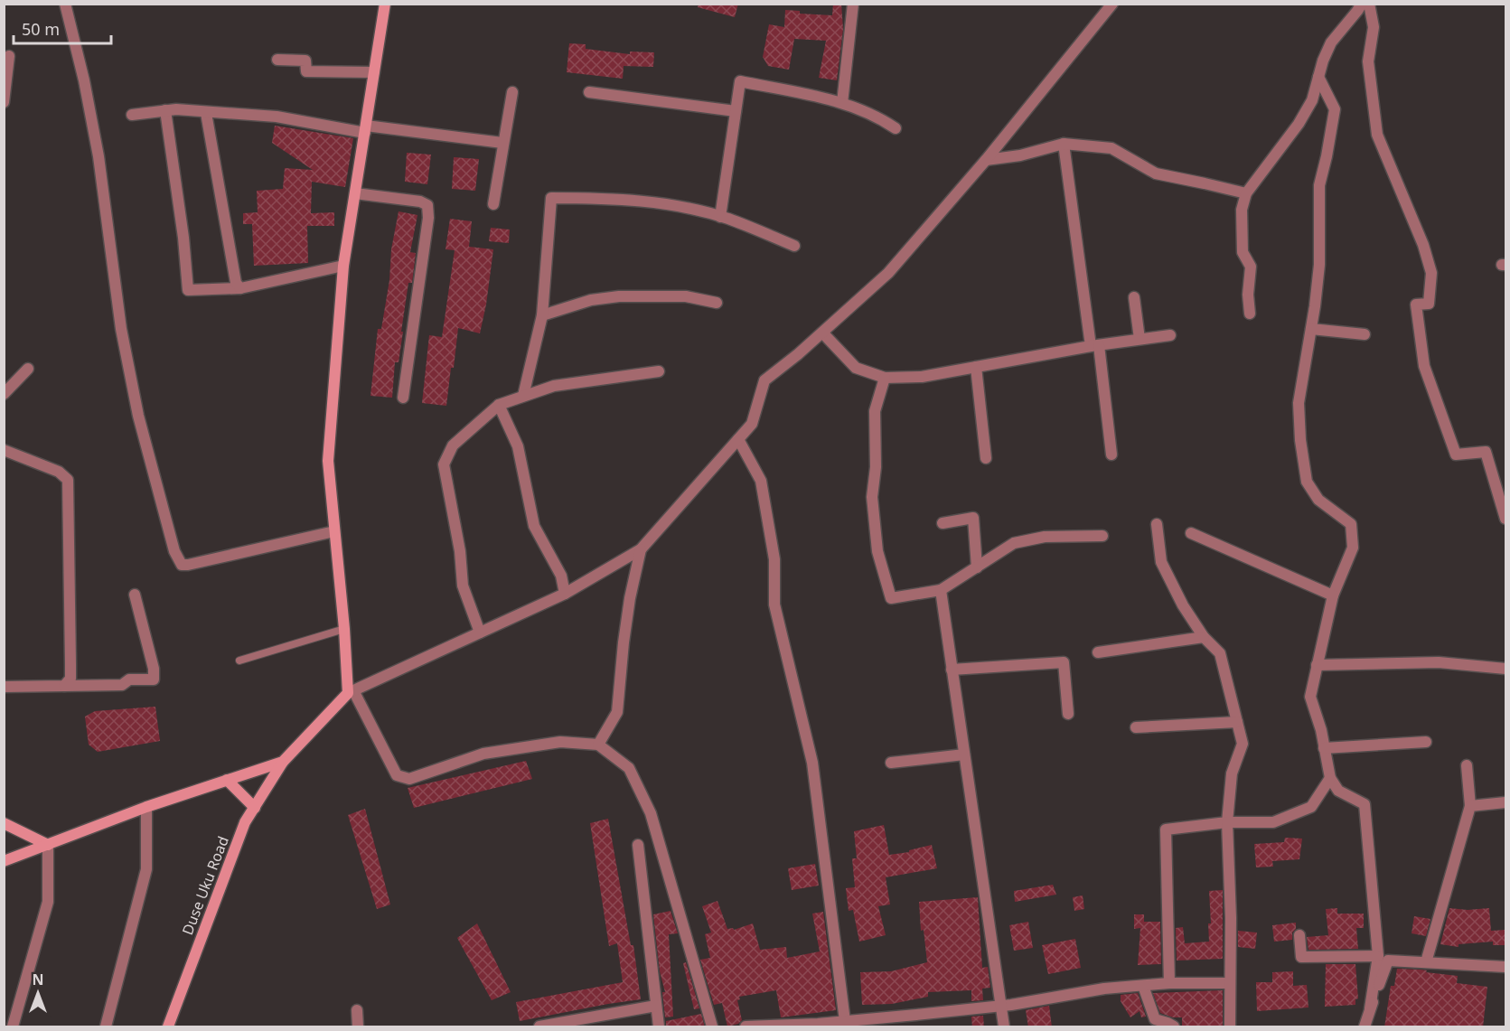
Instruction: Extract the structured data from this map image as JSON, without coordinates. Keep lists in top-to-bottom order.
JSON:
{
  "streets": {
    "street": ["Duse Uku Road"]
  },
  "scale_bar": "50 m",
  "north": "top"
}
